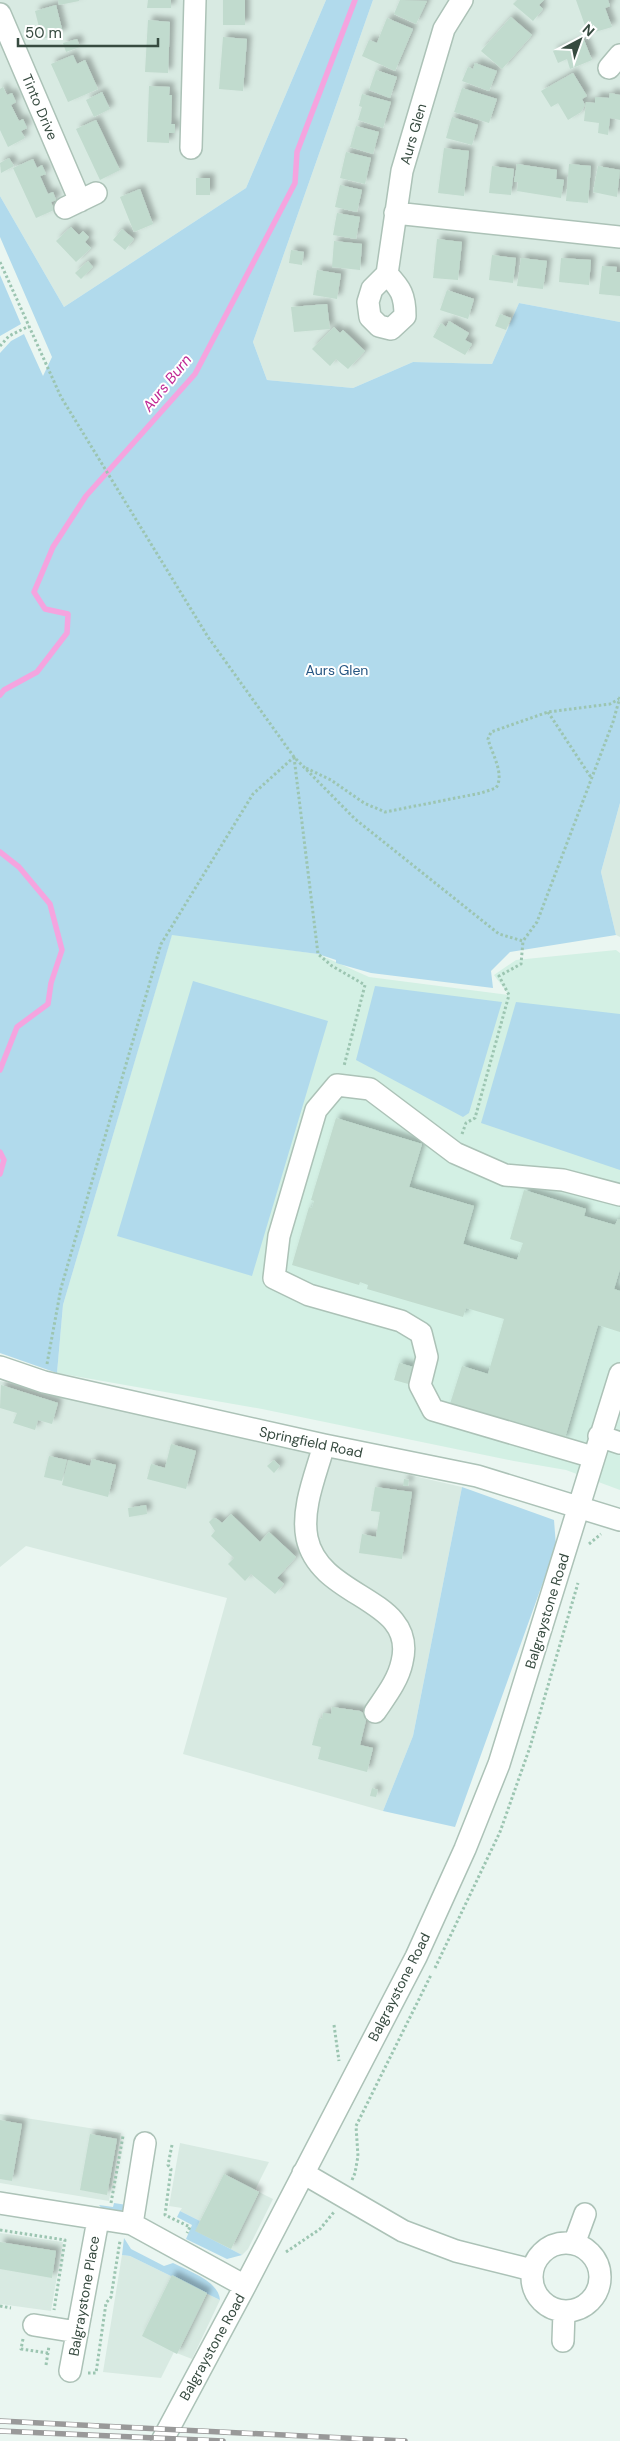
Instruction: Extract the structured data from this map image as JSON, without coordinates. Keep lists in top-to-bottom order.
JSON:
{
  "streets": {
    "street": [
      "Tinto Drive",
      "Aurs Glen",
      "Springfield Road",
      "Balgraystone Road",
      "Balgraystone Place"
    ]
  },
  "crossings": [
    ["Springfield Road", "Balgraystone Road"],
    ["Balgraystone Road", "Balgraystone Place"]
  ],
  "water": ["Aurs Burn"],
  "parks": ["Aurs Glen"],
  "scale_bar": "50 m",
  "north": "top right"
}
